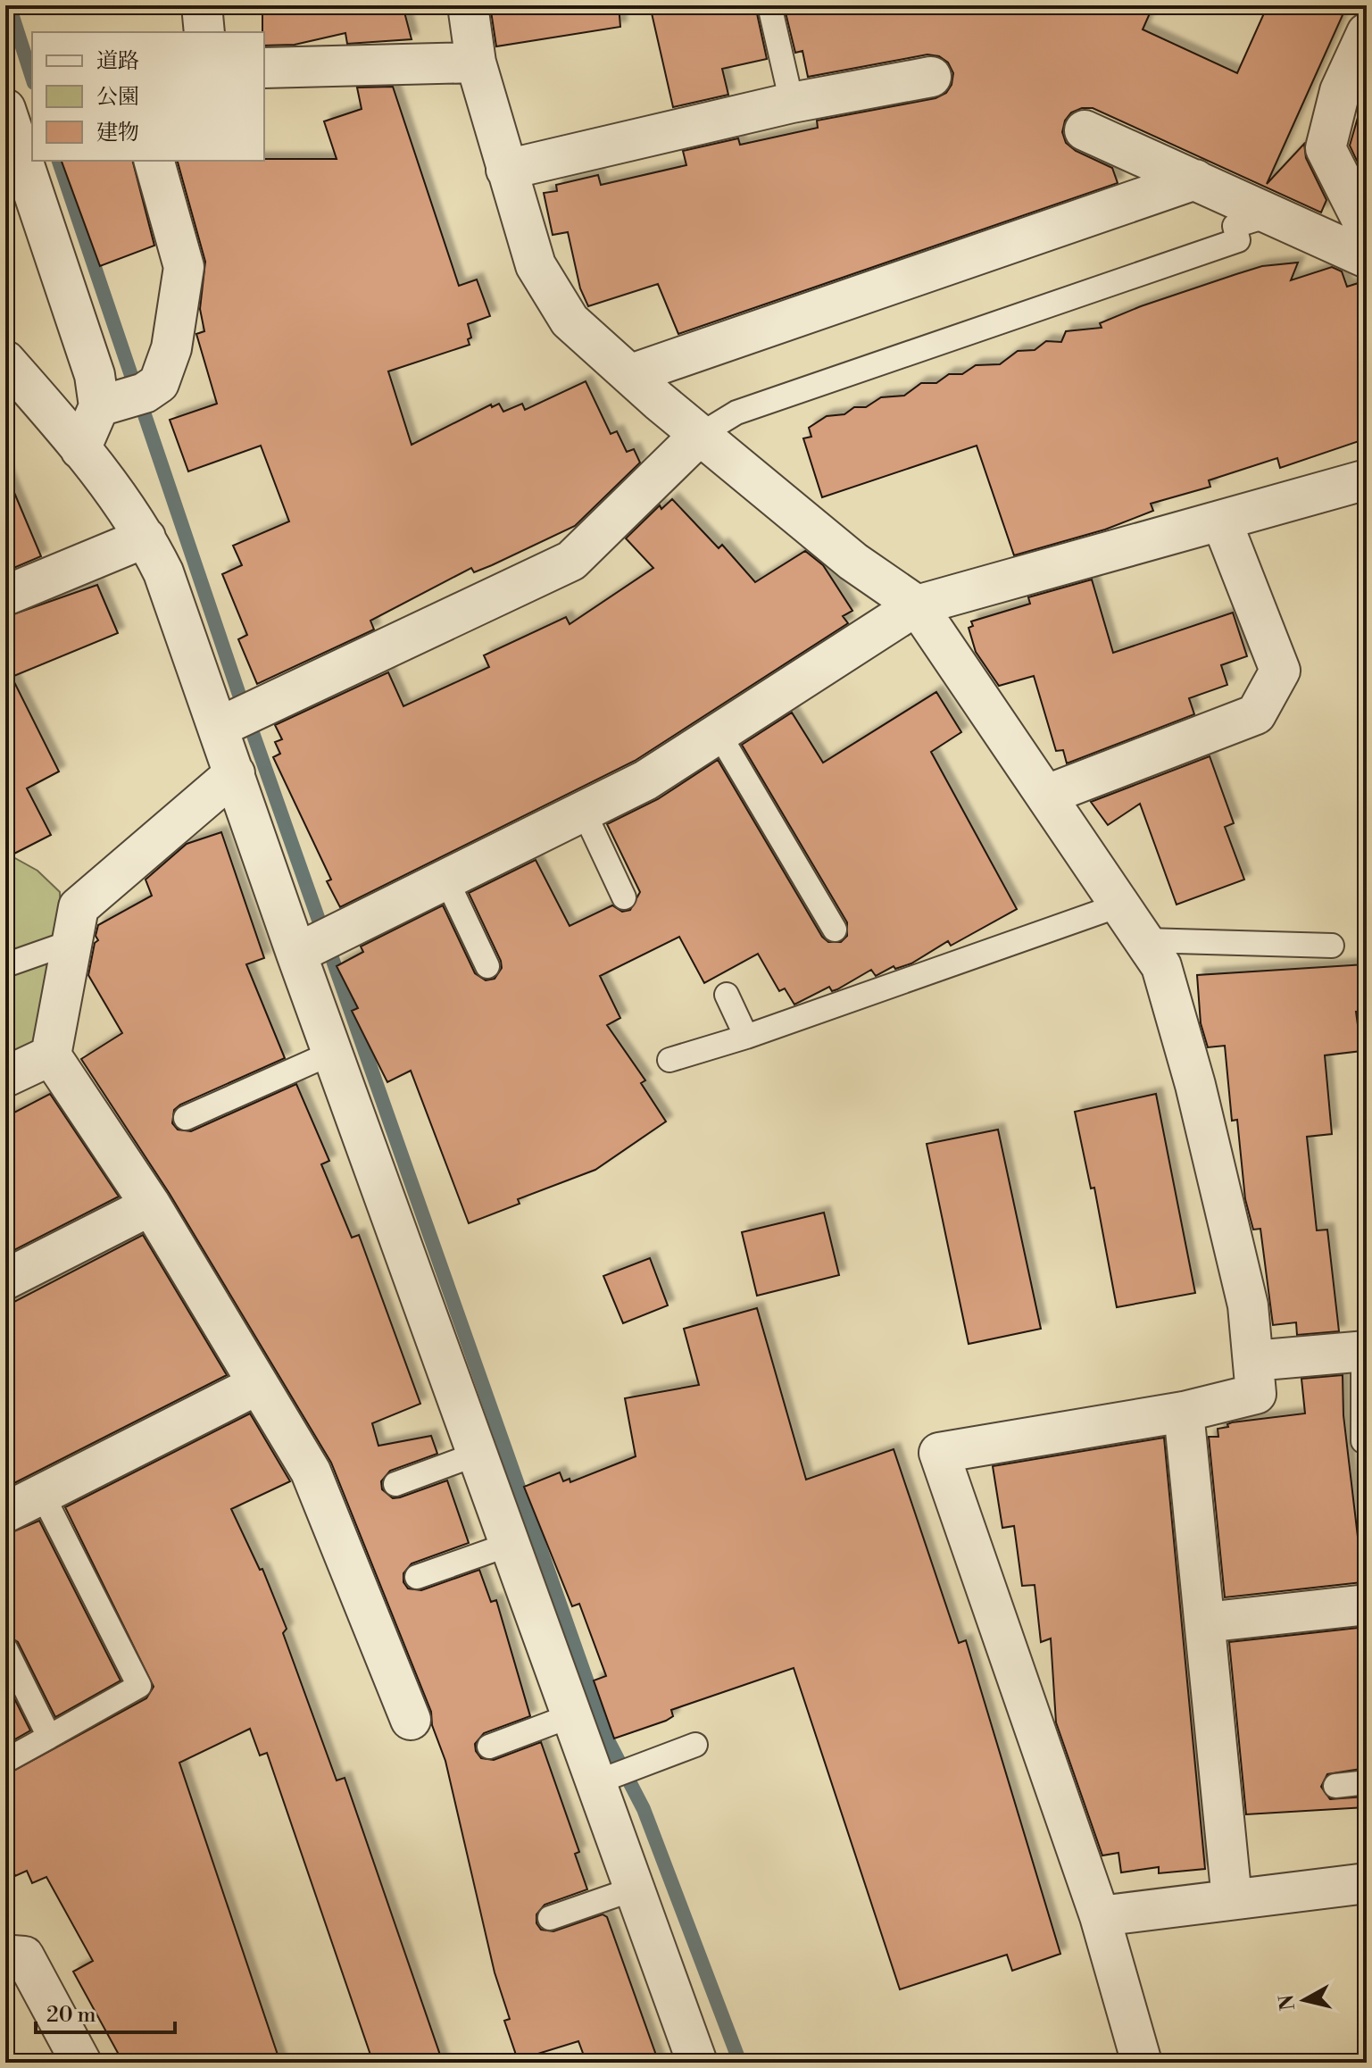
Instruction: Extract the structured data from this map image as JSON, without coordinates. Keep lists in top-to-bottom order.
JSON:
{
  "legend": ["道路", "公園", "建物"],
  "scale_bar": "20 m",
  "north": "left"
}
